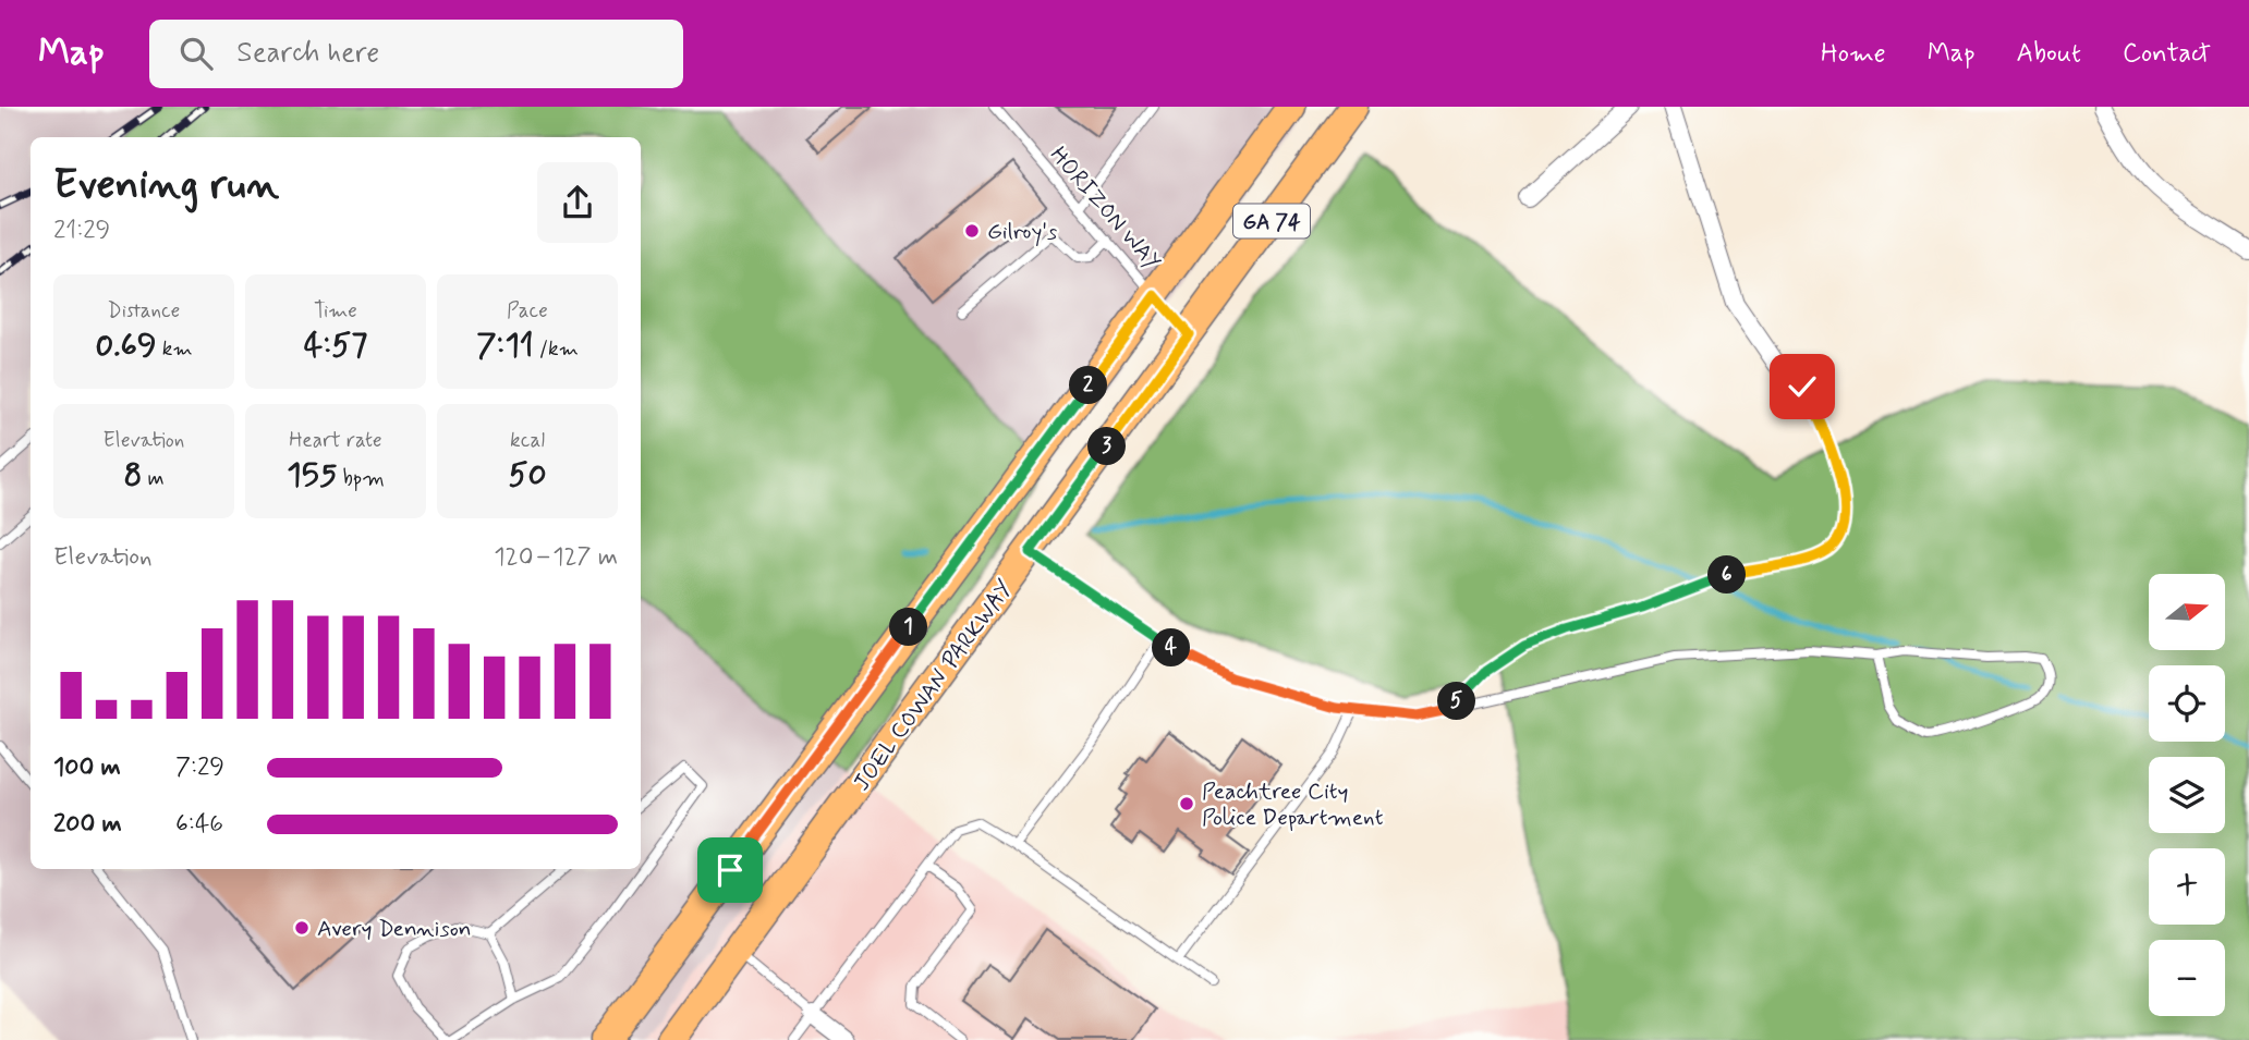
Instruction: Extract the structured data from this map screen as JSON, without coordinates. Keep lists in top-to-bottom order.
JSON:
{
  "streets": {
    "main road": ["GA 74", "JOEL COWAN PARKWAY"],
    "lane": ["HORIZON WAY"]
  },
  "crossings": [
    ["HORIZON WAY", "GA 74"],
    ["HORIZON WAY", "JOEL COWAN PARKWAY"]
  ],
  "places": ["Gilroy's", "Peachtree City Police Department", "Avery Dennison"],
  "north": "right",
  "page": {
    "header": "Map",
    "search": "Search here",
    "nav": [
      "Home",
      "Map",
      "About",
      "Contact"
    ],
    "heading": ["Evening run", "21:29"],
    "stats": [
      ["Distance", "0.69 km"],
      ["Time", "4:57"],
      ["Pace", "7:11 /km"],
      ["Elevation", "8 m"],
      ["Heart rate", "155 bpm"],
      ["kcal", "50"]
    ],
    "pins": [
      "2",
      "3",
      "6",
      "1",
      "4",
      "5"
    ],
    "chart": ["Elevation", "120–127 m"],
    "map_buttons": ["+", "−"],
    "list": [
      {
        "name": "100 m",
        "note": "7:29"
      },
      {
        "name": "200 m",
        "note": "6:46"
      }
    ]
  }
}
